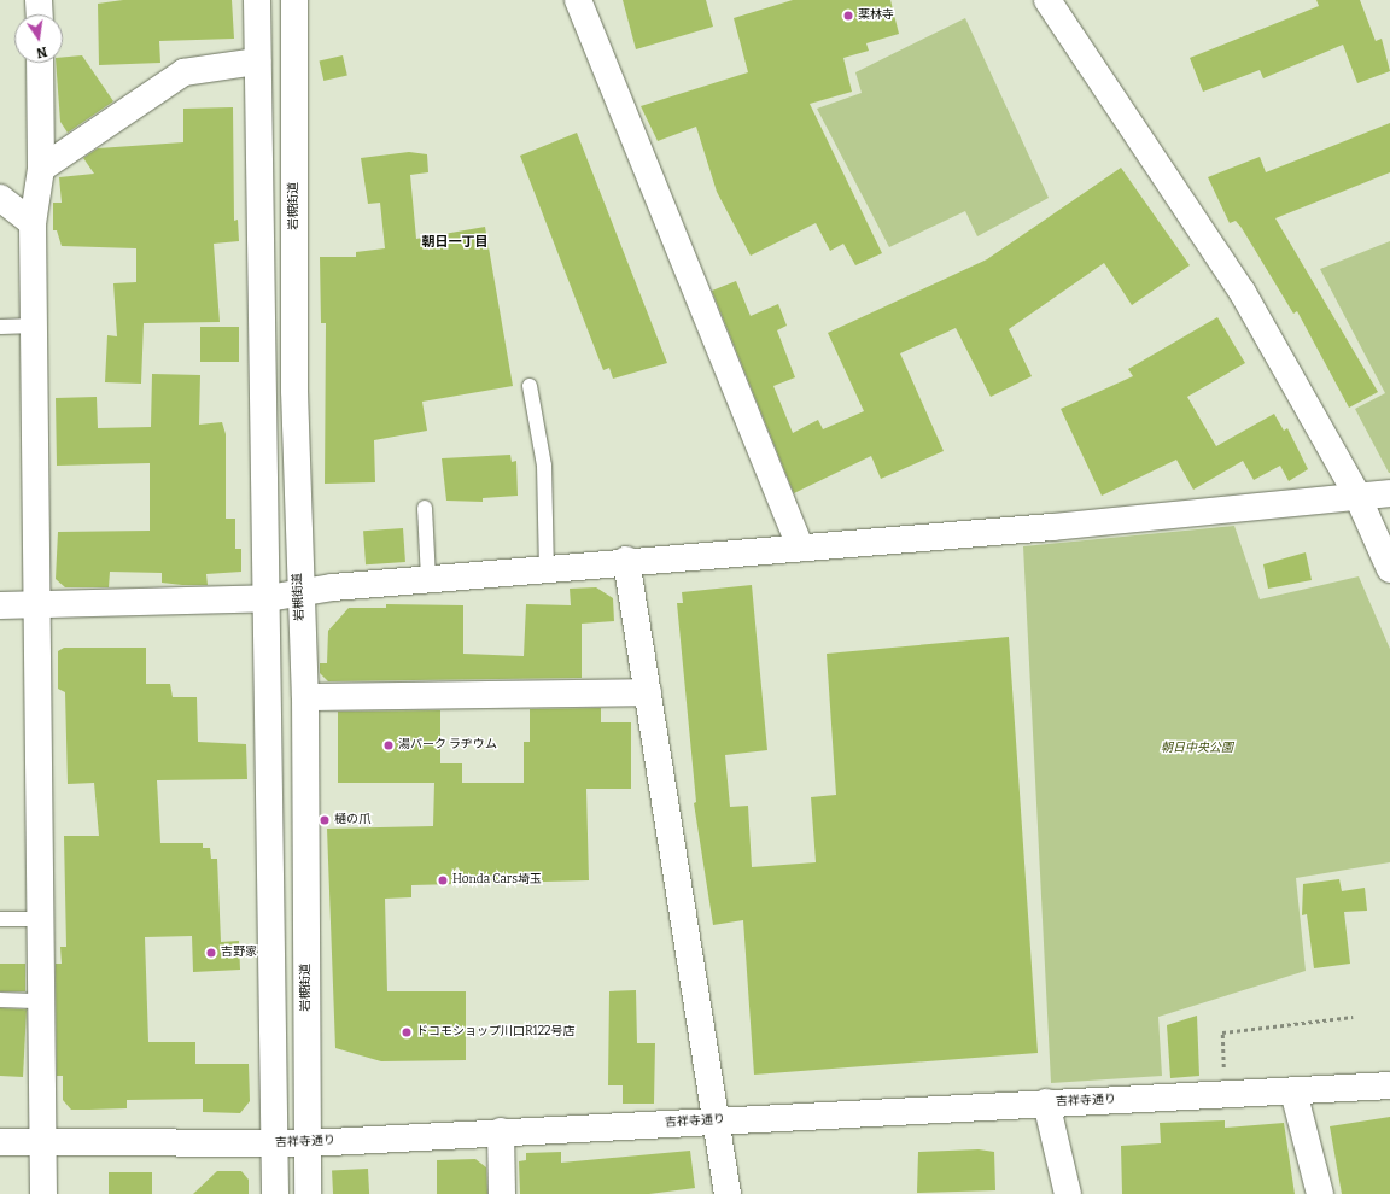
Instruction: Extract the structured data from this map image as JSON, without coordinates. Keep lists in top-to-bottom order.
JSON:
{
  "streets": {
    "main road": ["岩槻街道", "吉祥寺通り"]
  },
  "crossings": [
    ["岩槻街道", "吉祥寺通り"]
  ],
  "districts": ["朝日一丁目"],
  "parks": ["朝日中央公園"],
  "places": [
    "薬林寺",
    "湯パーク ラヂウム",
    "樋の爪",
    "Honda Cars埼玉",
    "吉野家",
    "ドコモショップ川口R122号店"
  ],
  "north": "bottom"
}
